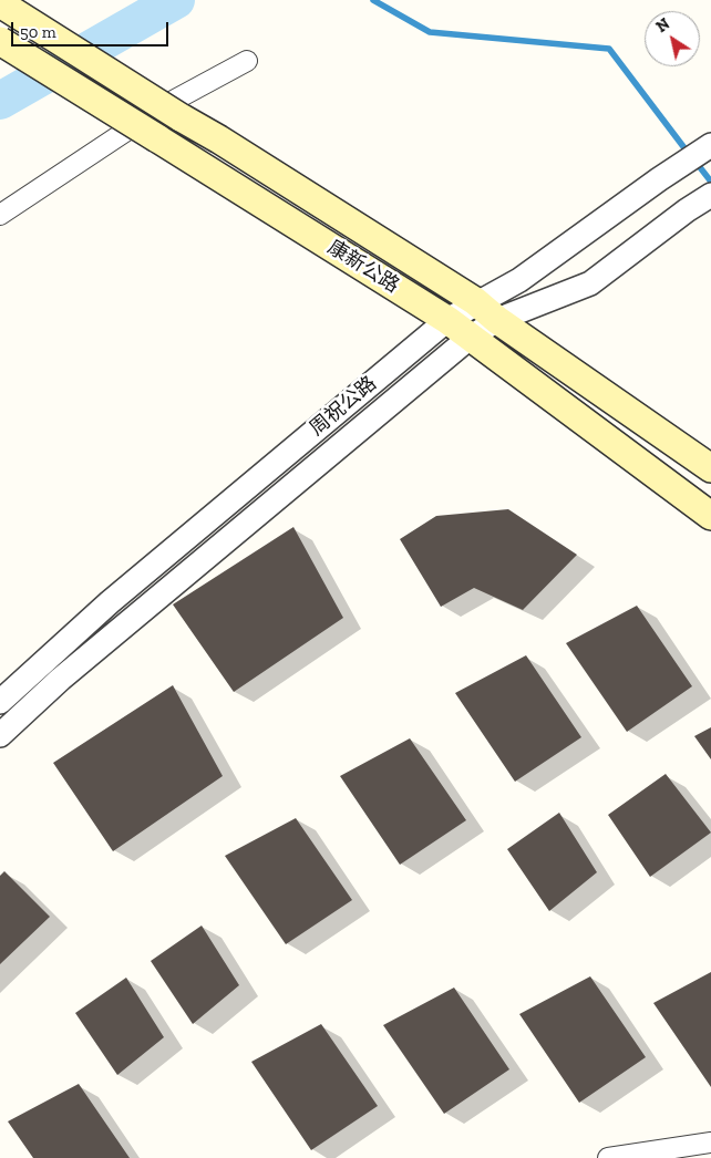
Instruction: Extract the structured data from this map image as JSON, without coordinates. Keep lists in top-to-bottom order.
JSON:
{
  "streets": {
    "main road": ["康新公路"],
    "street": ["周祝公路"]
  },
  "crossings": [
    ["康新公路", "周祝公路"]
  ],
  "scale_bar": "50 m",
  "north": "top left"
}
